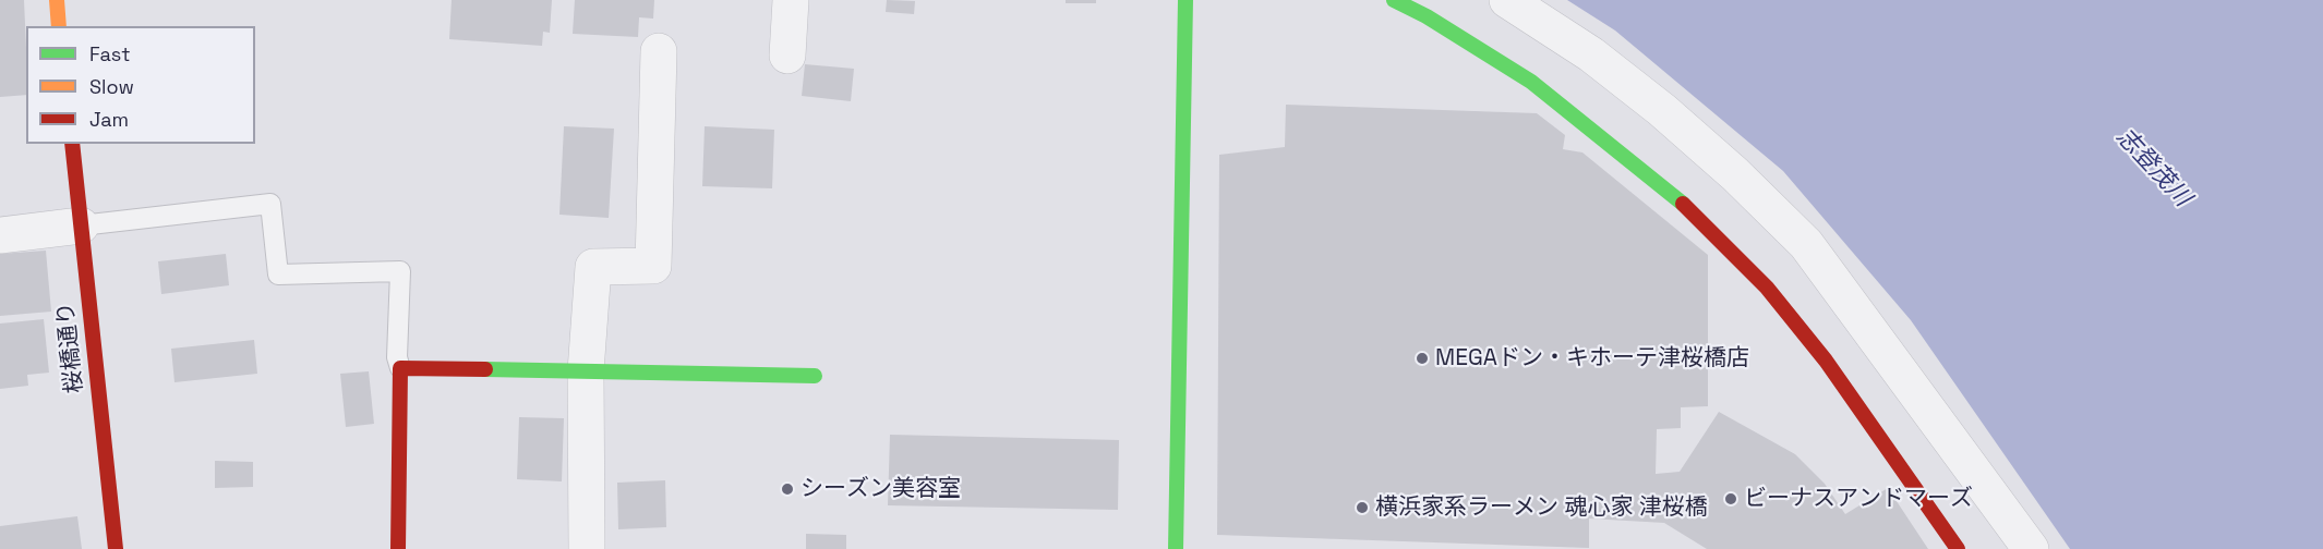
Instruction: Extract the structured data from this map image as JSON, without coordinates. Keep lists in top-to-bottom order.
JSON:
{
  "streets": {
    "street": ["桜橋通り"]
  },
  "water": ["志登茂川"],
  "places": [
    "MEGAドン・キホーテ津桜橋店",
    "シーズン美容室",
    "ビーナスアンドマーズ",
    "横浜家系ラーメン 魂心家 津桜橋"
  ],
  "legend": ["Fast", "Slow", "Jam"]
}
